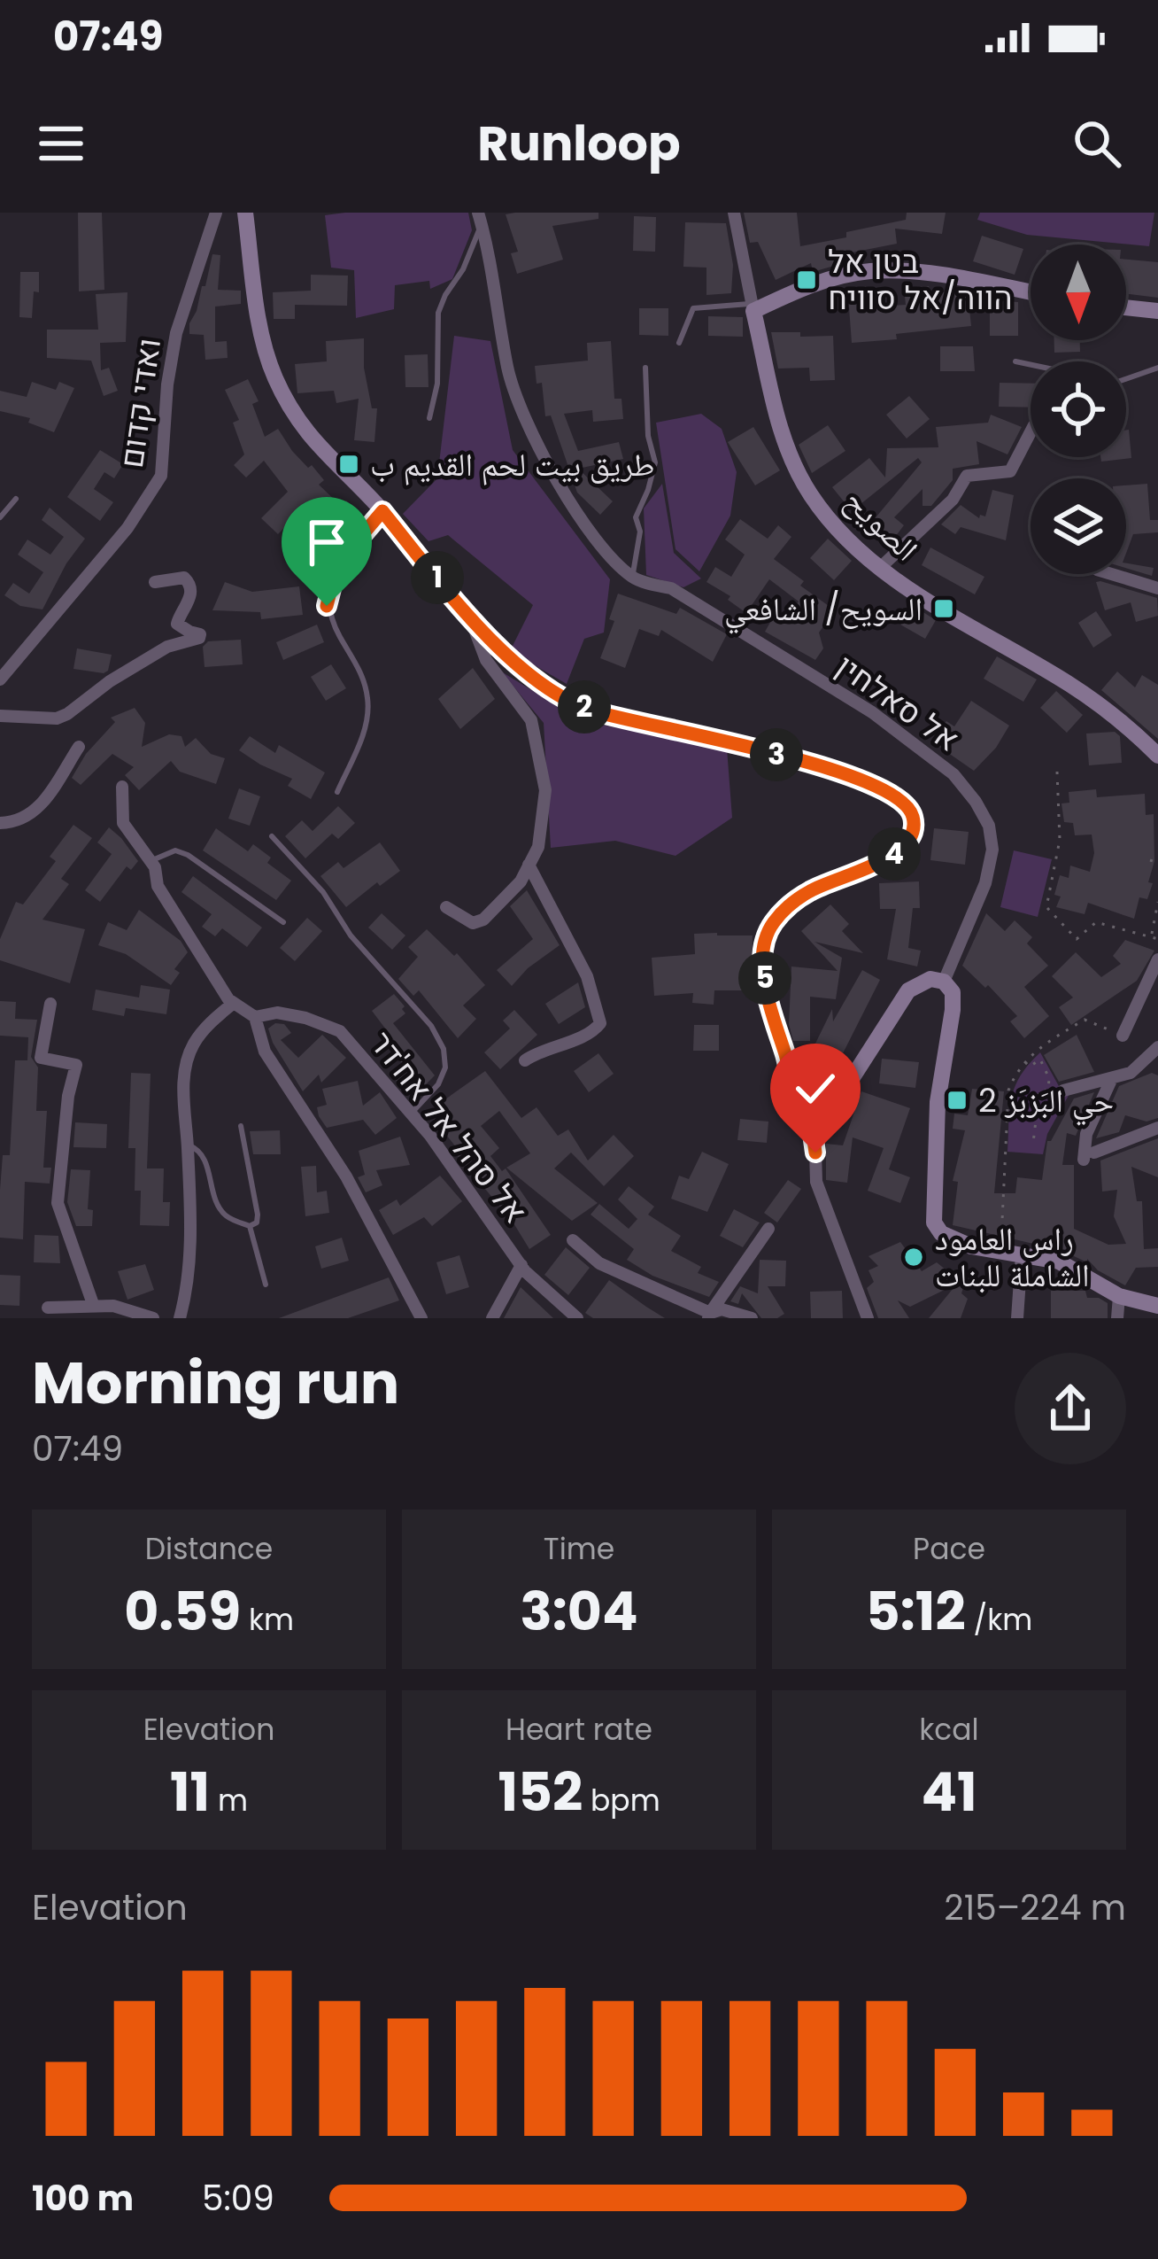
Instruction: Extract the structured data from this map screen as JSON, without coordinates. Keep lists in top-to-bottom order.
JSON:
{
  "streets": {
    "street": [
      "ואדי קדום",
      "الصويح",
      "אל סאלחין",
      "אל סהל אל אח'דר"
    ]
  },
  "places": {
    "transit": [
      "בטן אל הווה/אל סוויח",
      "طريق بيت لحم القديم ب",
      "السويح/ الشافعي",
      "حي البَزبَز 2"
    ],
    "other": ["راس العامود الشاملة للبنات"]
  },
  "north": "bottom",
  "page": {
    "status": "07:49",
    "header": "Runloop",
    "pins": [
      "1",
      "2",
      "3",
      "4",
      "5"
    ],
    "heading": ["Morning run", "07:49"],
    "stats": [
      ["Distance", "0.59 km"],
      ["Time", "3:04"],
      ["Pace", "5:12 /km"],
      ["Elevation", "11 m"],
      ["Heart rate", "152 bpm"],
      ["kcal", "41"]
    ],
    "chart": ["Elevation", "215–224 m"],
    "list": [
      {
        "name": "100 m",
        "note": "5:09"
      }
    ]
  }
}
